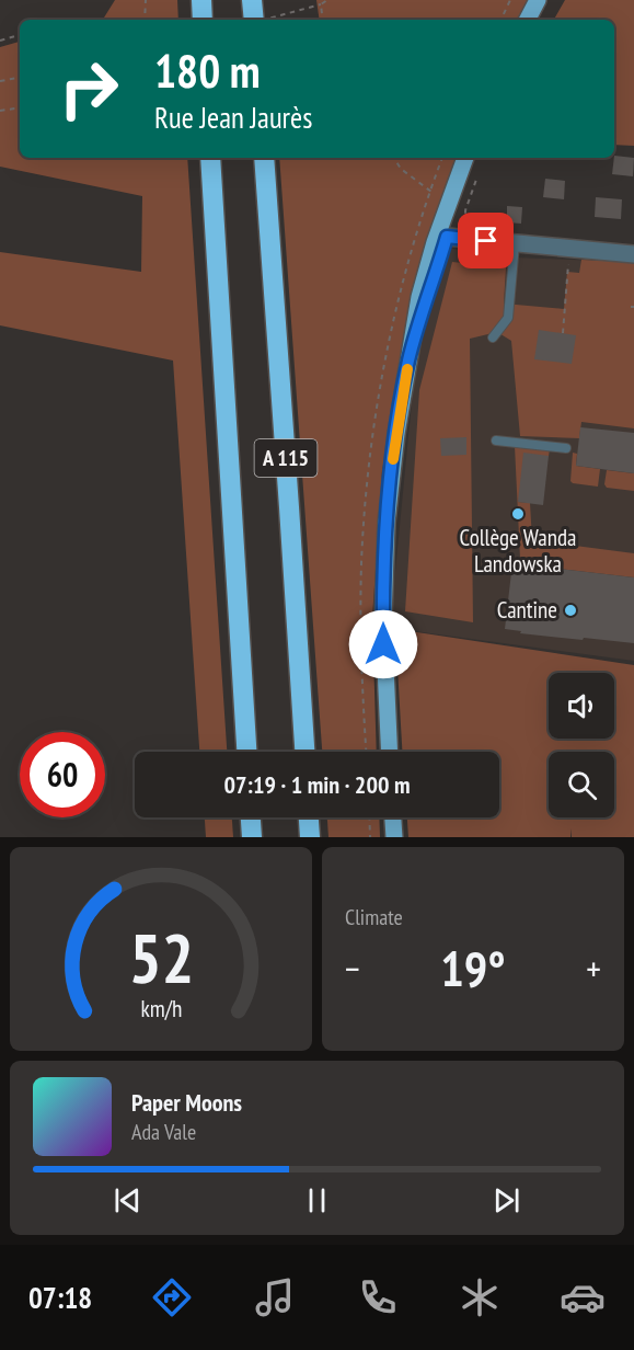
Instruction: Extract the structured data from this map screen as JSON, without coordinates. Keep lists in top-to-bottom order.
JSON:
{
  "streets": {
    "highway": ["A 115"]
  },
  "places": ["Collège Wanda Landowska", "Cantine"],
  "page": {
    "turn": ["180 m", "Rue Jean Jaurès"],
    "limit": "60",
    "trip": "07:19 · 1 min · 200 m",
    "tile": "Climate",
    "heat": ["−", "19°", "+"],
    "song": ["Paper Moons", "Ada Vale"],
    "tabs": "07:18",
    "gauge": ["52", "km/h"]
  }
}
